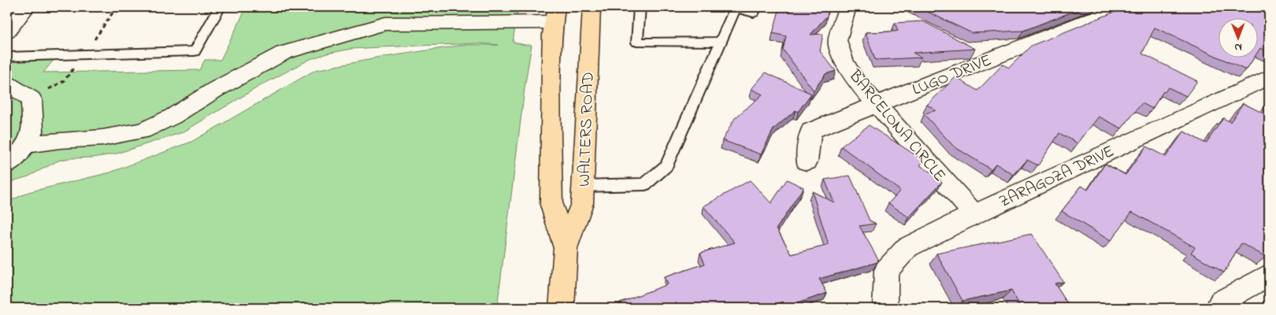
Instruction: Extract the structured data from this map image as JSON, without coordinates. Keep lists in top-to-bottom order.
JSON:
{
  "streets": {
    "main road": ["WALTERS ROAD"],
    "street": ["LUGO DRIVE", "BARCELONA CIRCLE", "ZARAGOZA DRIVE"]
  },
  "crossings": [
    ["LUGO DRIVE", "BARCELONA CIRCLE"],
    ["BARCELONA CIRCLE", "ZARAGOZA DRIVE"]
  ],
  "north": "bottom"
}
